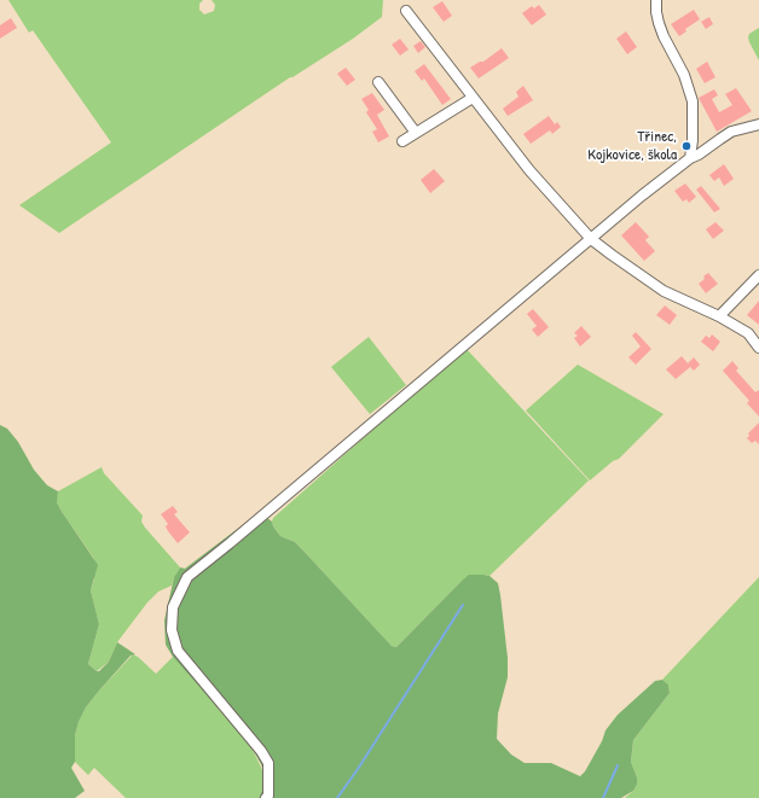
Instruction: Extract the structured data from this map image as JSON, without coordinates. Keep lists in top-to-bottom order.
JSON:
{
  "places": ["Třinec, Kojkovice, škola"]
}
